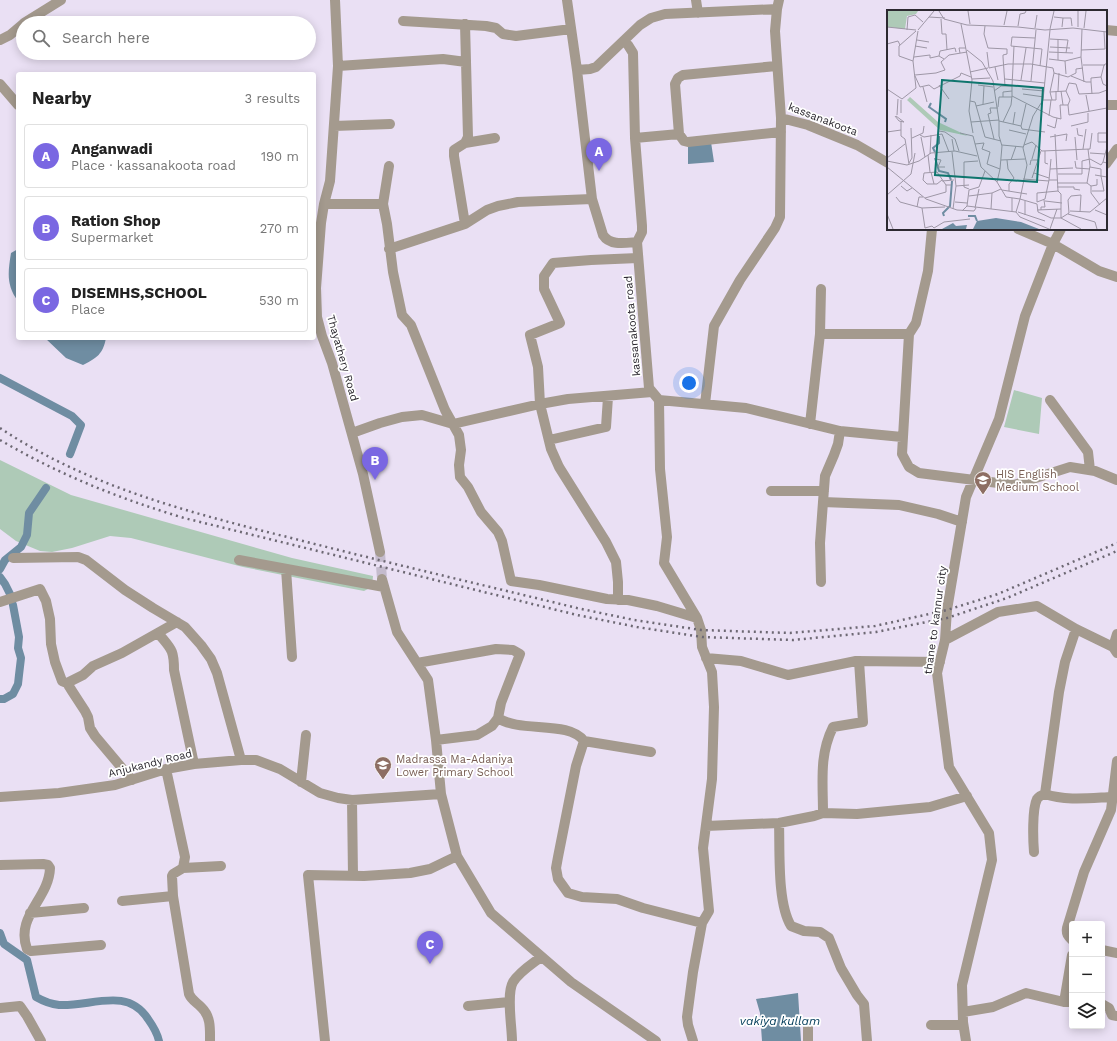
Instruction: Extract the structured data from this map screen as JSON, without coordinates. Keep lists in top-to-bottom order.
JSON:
{
  "streets": {
    "street": [
      "kassanakoota",
      "kassanakoota road",
      "Thayathery Road",
      "thane to kannur city",
      "Anjukandy Road"
    ]
  },
  "water": ["vakiya kullam"],
  "places": {
    "school or university": ["HIS English Medium School", "Madrassa Ma-Adaniya Lower Primary School"]
  },
  "page": {
    "search": "Search here",
    "heading": ["Nearby", "3 results"],
    "list": [
      {
        "mark": "A",
        "name": "Anganwadi",
        "note": "Place · kassanakoota road",
        "value": "190 m"
      },
      {
        "mark": "B",
        "name": "Ration Shop",
        "note": "Supermarket",
        "value": "270 m"
      },
      {
        "mark": "C",
        "name": "DISEMHS,SCHOOL",
        "note": "Place",
        "value": "530 m"
      }
    ],
    "pins": ["A", "B", "C"],
    "map_buttons": ["+", "−"]
  }
}
